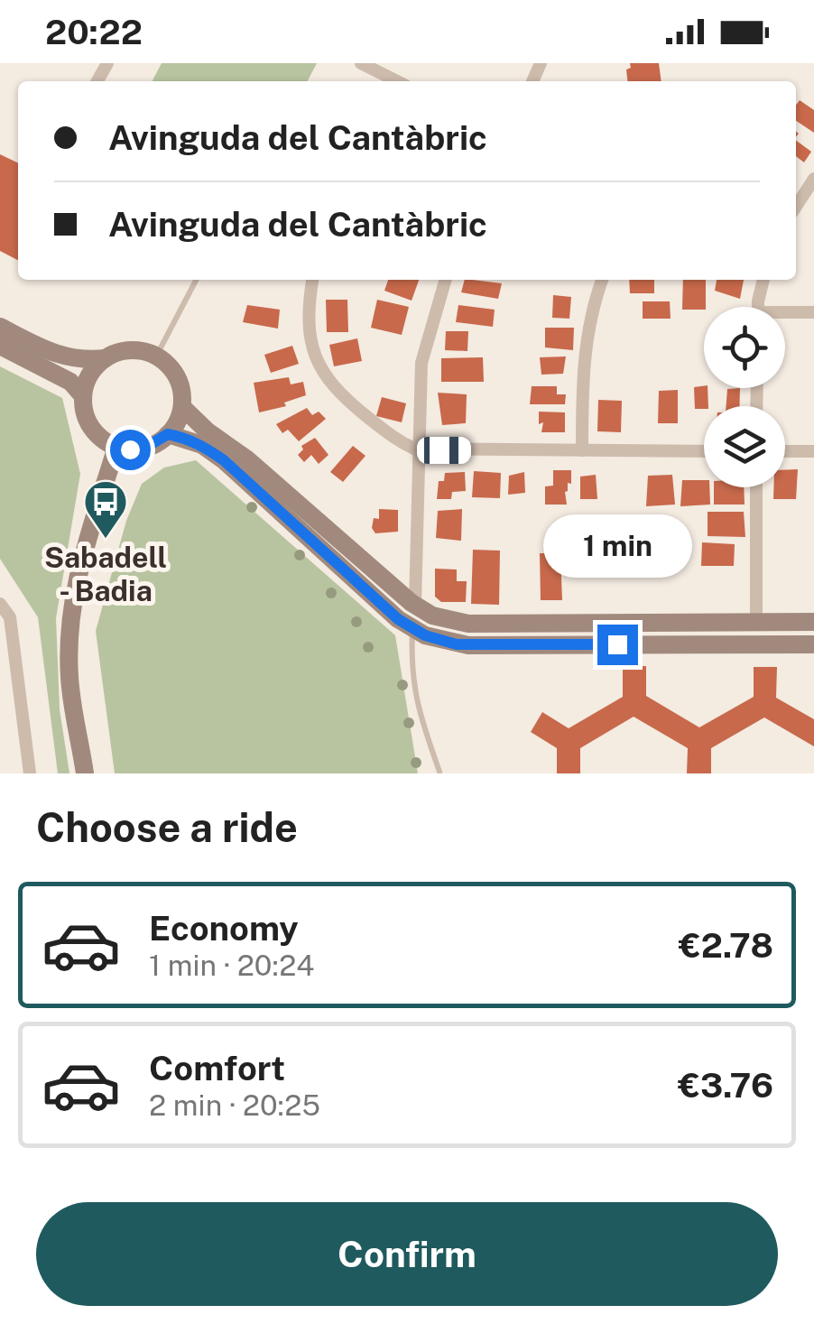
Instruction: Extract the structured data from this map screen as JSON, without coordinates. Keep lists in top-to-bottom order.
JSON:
{
  "places": {
    "bus stop": ["Sabadell - Badia"]
  },
  "page": {
    "status": "20:22",
    "banner": ["Avinguda del Cantàbric", "Avinguda del Cantàbric"],
    "bubble": "1 min",
    "heading": "Choose a ride",
    "list": [
      {
        "name": "Economy",
        "note": "1 min · 20:24",
        "value": "€2.78"
      },
      {
        "name": "Comfort",
        "note": "2 min · 20:25",
        "value": "€3.76"
      }
    ],
    "buttons": "Confirm"
  }
}
